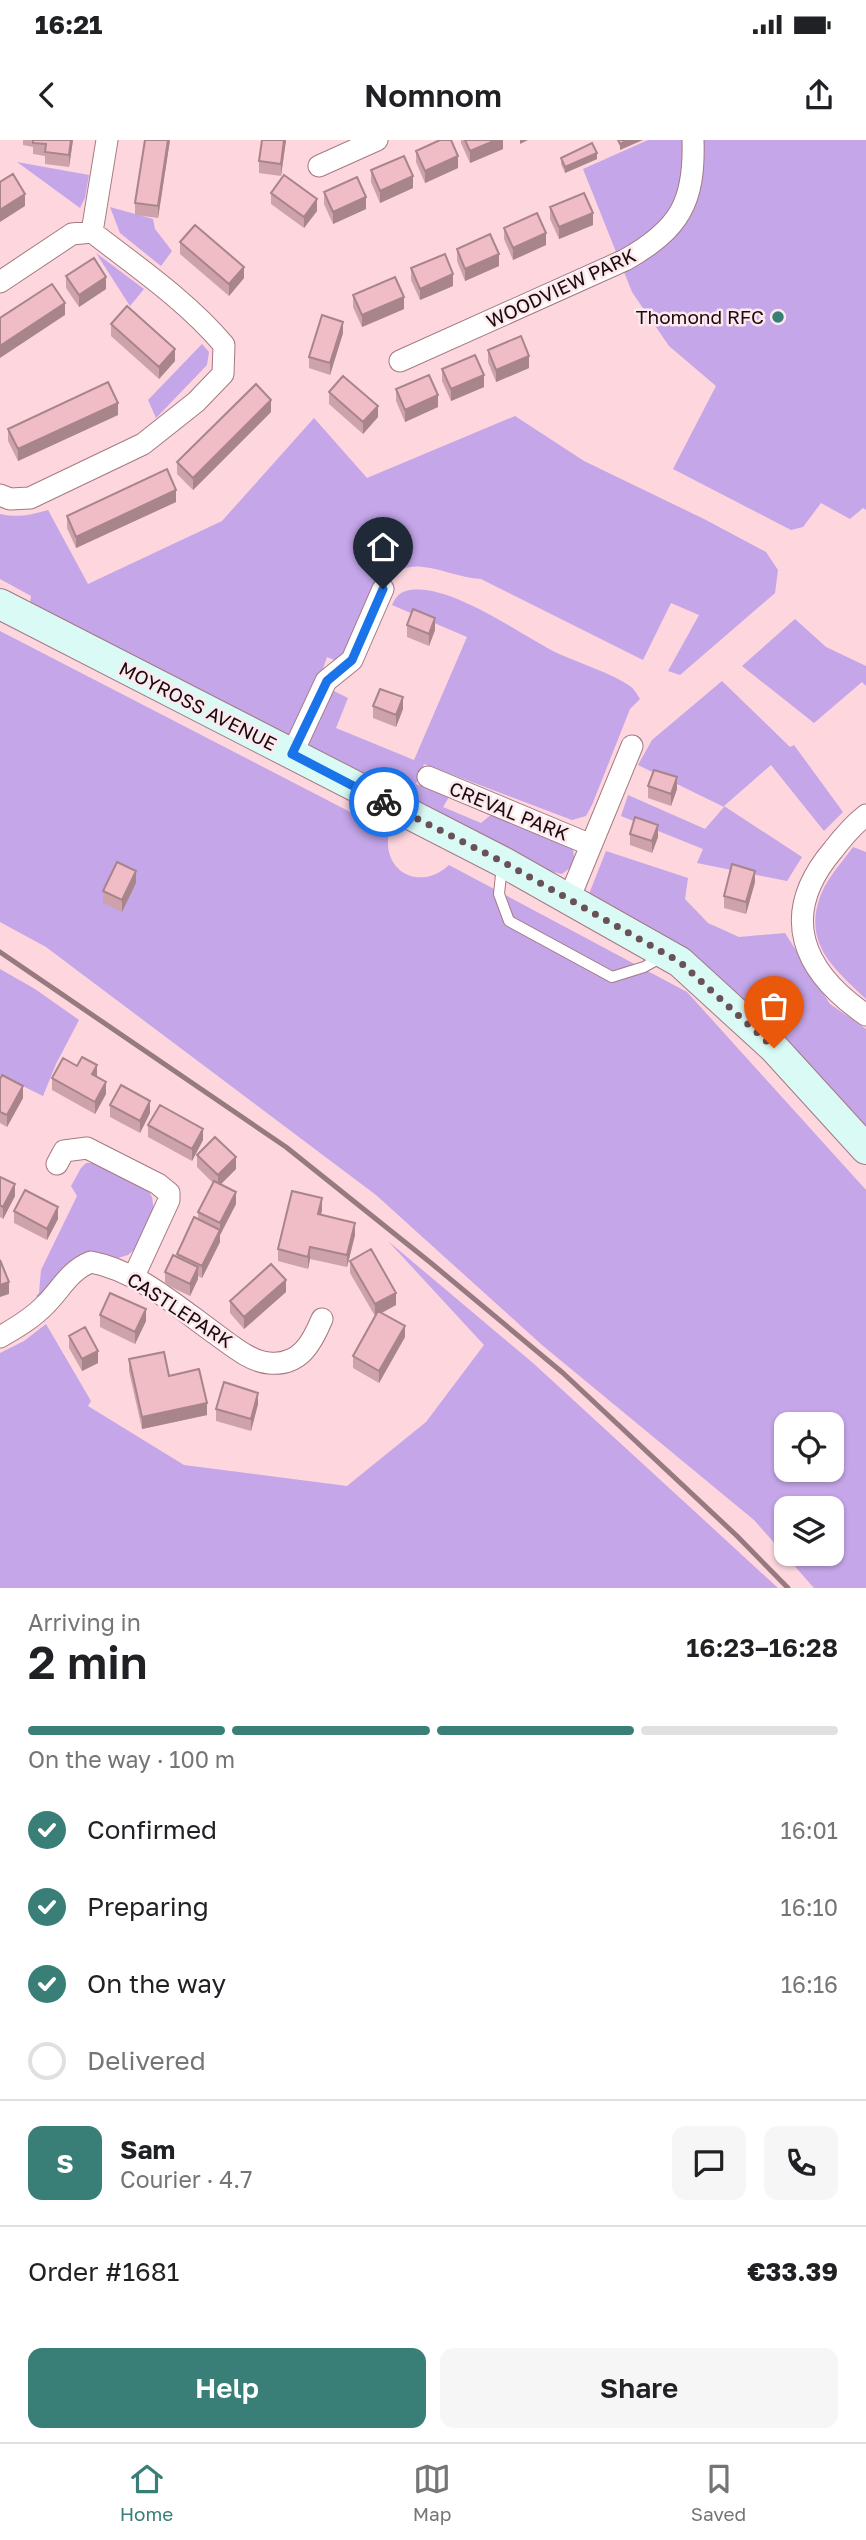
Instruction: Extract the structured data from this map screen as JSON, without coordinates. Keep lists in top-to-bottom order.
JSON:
{
  "streets": {
    "street": [
      "WOODVIEW PARK",
      "MOYROSS AVENUE",
      "CREVAL PARK",
      "CASTLEPARK"
    ]
  },
  "crossings": [
    ["MOYROSS AVENUE", "CREVAL PARK"]
  ],
  "places": ["Thomond RFC"],
  "page": {
    "status": "16:21",
    "header": "Nomnom",
    "heading": ["2 min", "Arriving in", "16:23–16:28"],
    "panel": [
      "Sam",
      "Courier · 4.7",
      "Order #1681",
      "€33.39"
    ],
    "bar": "On the way · 100 m",
    "list": [
      ["Confirmed", "16:01"],
      ["Preparing", "16:10"],
      ["On the way", "16:16"],
      "Delivered"
    ],
    "round": "S",
    "buttons": ["Help", "Share"],
    "tabs": ["Home", "Map", "Saved"]
  }
}
